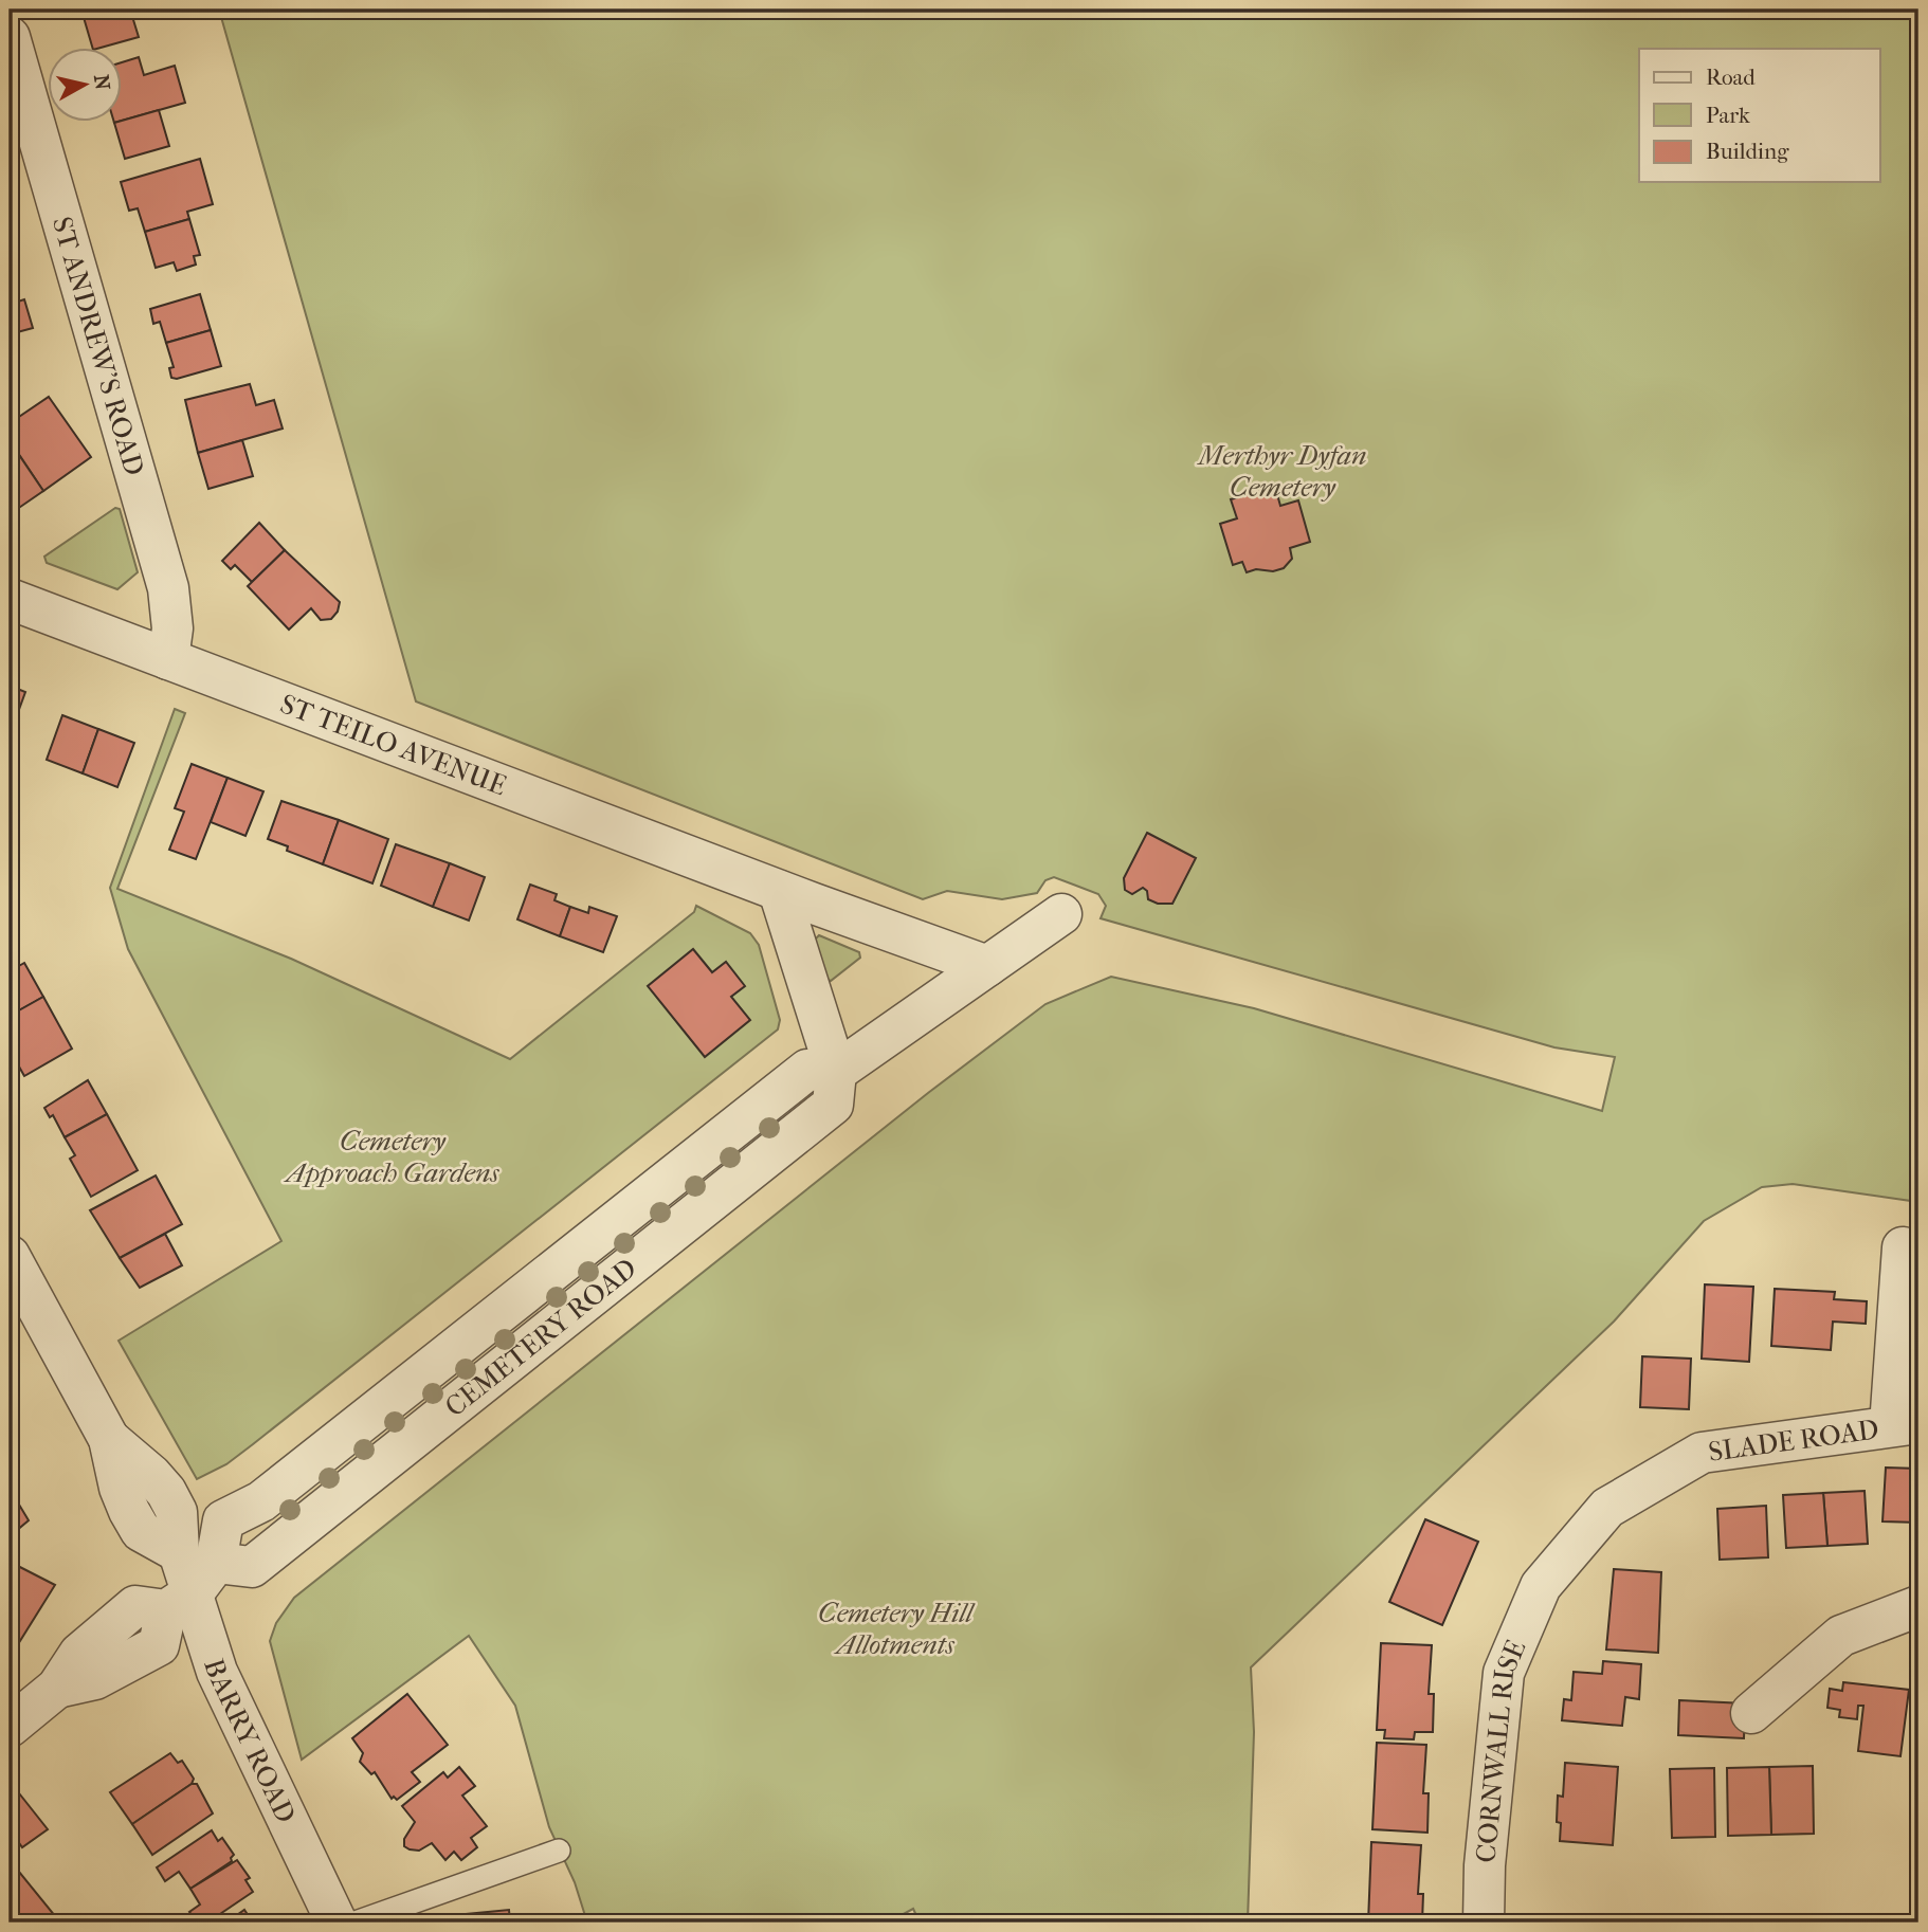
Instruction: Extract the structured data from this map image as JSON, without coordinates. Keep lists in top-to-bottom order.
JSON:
{
  "streets": {
    "street": [
      "ST ANDREW'S ROAD",
      "ST TEILO AVENUE",
      "CEMETERY ROAD",
      "SLADE ROAD",
      "BARRY ROAD",
      "CORNWALL RISE"
    ]
  },
  "crossings": [
    ["ST ANDREW'S ROAD", "ST TEILO AVENUE"],
    ["ST TEILO AVENUE", "CEMETERY ROAD"],
    ["CEMETERY ROAD", "BARRY ROAD"],
    ["SLADE ROAD", "CORNWALL RISE"]
  ],
  "parks": ["Merthyr Dyfan Cemetery", "Cemetery Approach Gardens", "Cemetery Hill Allotments"],
  "legend": ["Road", "Park", "Building"],
  "north": "right"
}
